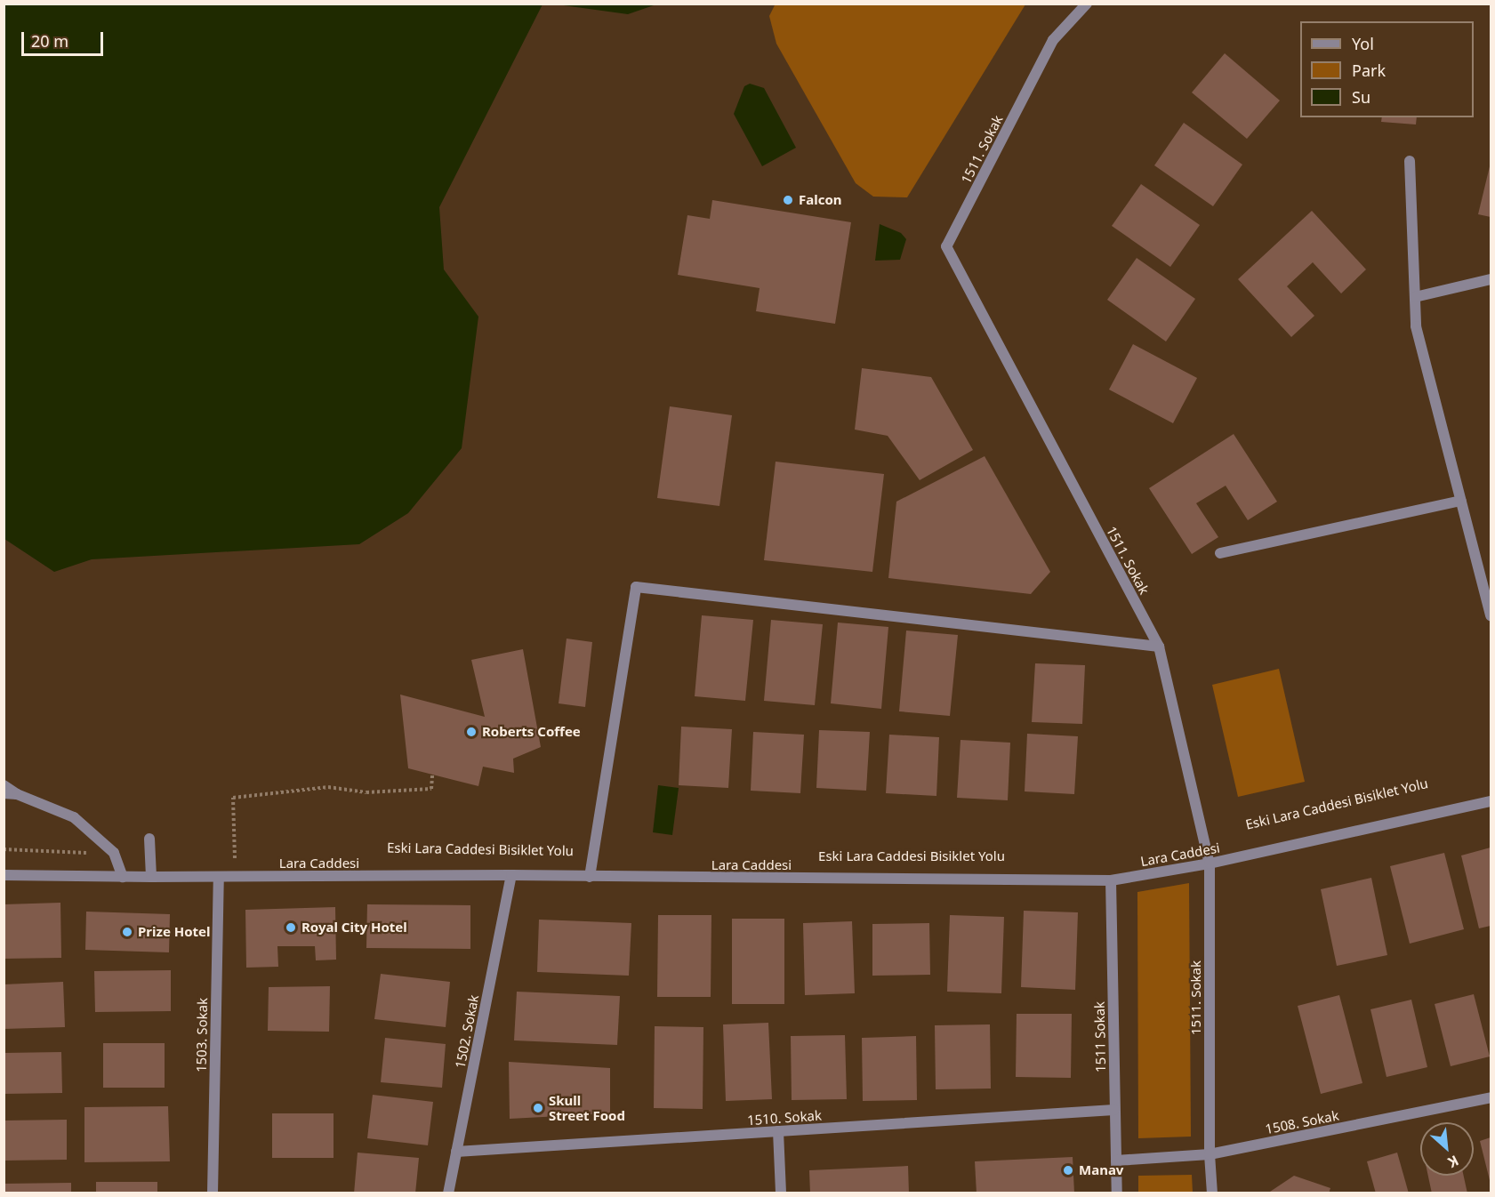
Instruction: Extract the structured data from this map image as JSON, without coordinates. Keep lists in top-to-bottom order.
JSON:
{
  "streets": {
    "street": [
      "1511. Sokak",
      "Lara Caddesi",
      "1502. Sokak",
      "1503. Sokak",
      "1511 Sokak",
      "1510. Sokak",
      "1508. Sokak"
    ]
  },
  "crossings": [
    ["1511. Sokak", "Lara Caddesi"],
    ["1511. Sokak", "1508. Sokak"],
    ["Lara Caddesi", "1502. Sokak"],
    ["Lara Caddesi", "1503. Sokak"],
    ["Lara Caddesi", "1511 Sokak"],
    ["1502. Sokak", "1510. Sokak"],
    ["1511 Sokak", "1510. Sokak"],
    ["1511 Sokak", "1508. Sokak"]
  ],
  "places": [
    "Falcon",
    "Roberts Coffee",
    "Royal City Hotel",
    "Prize Hotel",
    "Skull Street Food",
    "Manav"
  ],
  "legend": ["Yol", "Park", "Su"],
  "scale_bar": "20 m",
  "north": "bottom right"
}
